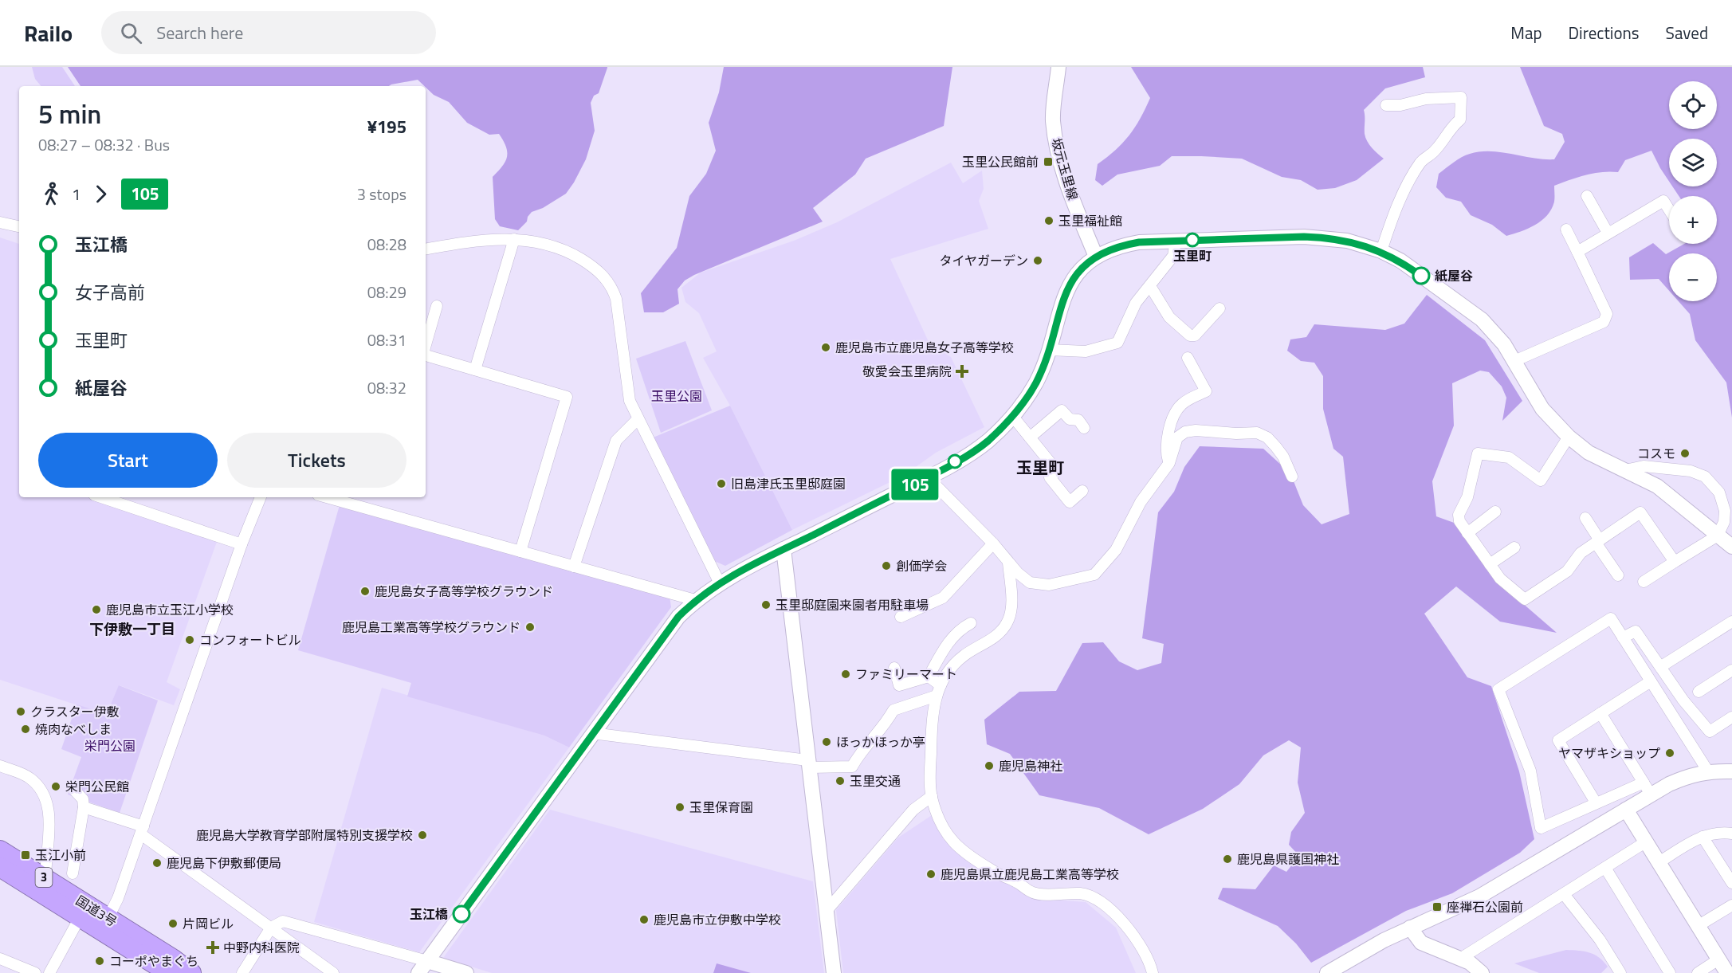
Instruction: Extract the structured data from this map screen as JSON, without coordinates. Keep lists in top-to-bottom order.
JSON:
{
  "streets": {
    "highway": ["3", "国道3号"],
    "street": ["坂元玉里線"]
  },
  "districts": ["玉里町", "下伊敷一丁目"],
  "parks": ["玉里公園", "栄門公園"],
  "places": {
    "transit": ["玉里公民館前", "玉江小前", "座禅石公園前"],
    "other": [
      "玉里福祉館",
      "玉里町",
      "タイヤガーデン",
      "紙屋谷",
      "鹿児島市立鹿児島女子高等学校",
      "コスモ",
      "旧島津氏玉里邸庭園",
      "創価学会",
      "鹿児島女子高等学校グラウンド",
      "玉里邸庭園来園者用駐車場",
      "鹿児島市立玉江小学校",
      "鹿児島工業高等学校グラウンド",
      "コンフォートビル",
      "ファミリーマート",
      "クラスター伊敷",
      "焼肉なべしま",
      "ほっかほっか亭",
      "ヤマザキショップ",
      "鹿児島神社",
      "玉里交通",
      "栄門公民館",
      "玉里保育園",
      "鹿児島大学教育学部附属特別支援学校",
      "鹿児島県護国神社",
      "鹿児島下伊敷郵便局",
      "鹿児島県立鹿児島工業高等学校",
      "玉江橋",
      "鹿児島市立伊敷中学校",
      "片岡ビル",
      "コーポやまぐち"
    ],
    "health": ["敬愛会玉里病院", "中野内科医院"]
  },
  "lines": ["bus line 105"],
  "page": {
    "header": "Railo",
    "search": "Search here",
    "nav": ["Map", "Directions", "Saved"],
    "on_map": "105",
    "map_buttons": ["+", "−"],
    "heading": ["5 min", "08:27 – 08:32 · Bus", "¥195"],
    "legs": ["1", "105", "3 stops"],
    "list": [
      {
        "name": "玉江橋",
        "value": "08:28"
      },
      {
        "name": "女子高前",
        "value": "08:29"
      },
      {
        "name": "玉里町",
        "value": "08:31"
      },
      {
        "name": "紙屋谷",
        "value": "08:32"
      }
    ],
    "buttons": ["Start", "Tickets"]
  }
}
